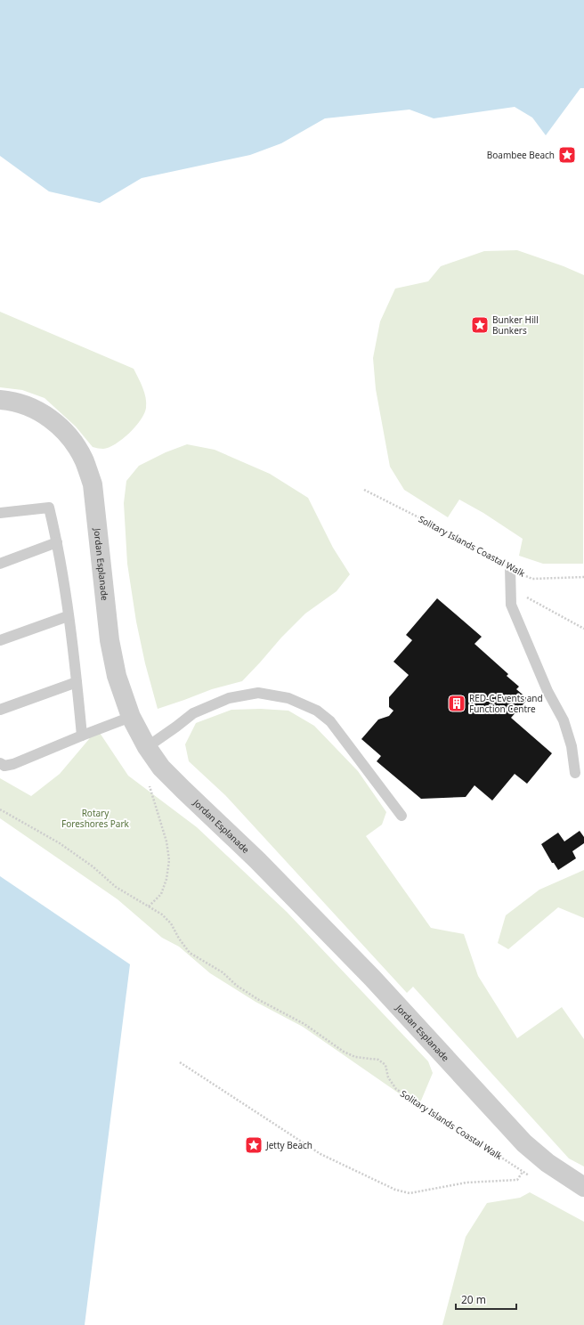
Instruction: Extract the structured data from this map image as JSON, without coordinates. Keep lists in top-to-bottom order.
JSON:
{
  "streets": {
    "street": ["Jordan Esplanade"],
    "path": ["Solitary Islands Coastal Walk"]
  },
  "parks": ["Rotary Foreshores Park"],
  "places": {
    "place": ["Boambee Beach", "Bunker Hill Bunkers", "Jetty Beach"],
    "building": ["RED-C Events and Function Centre"]
  },
  "scale_bar": "20 m"
}
